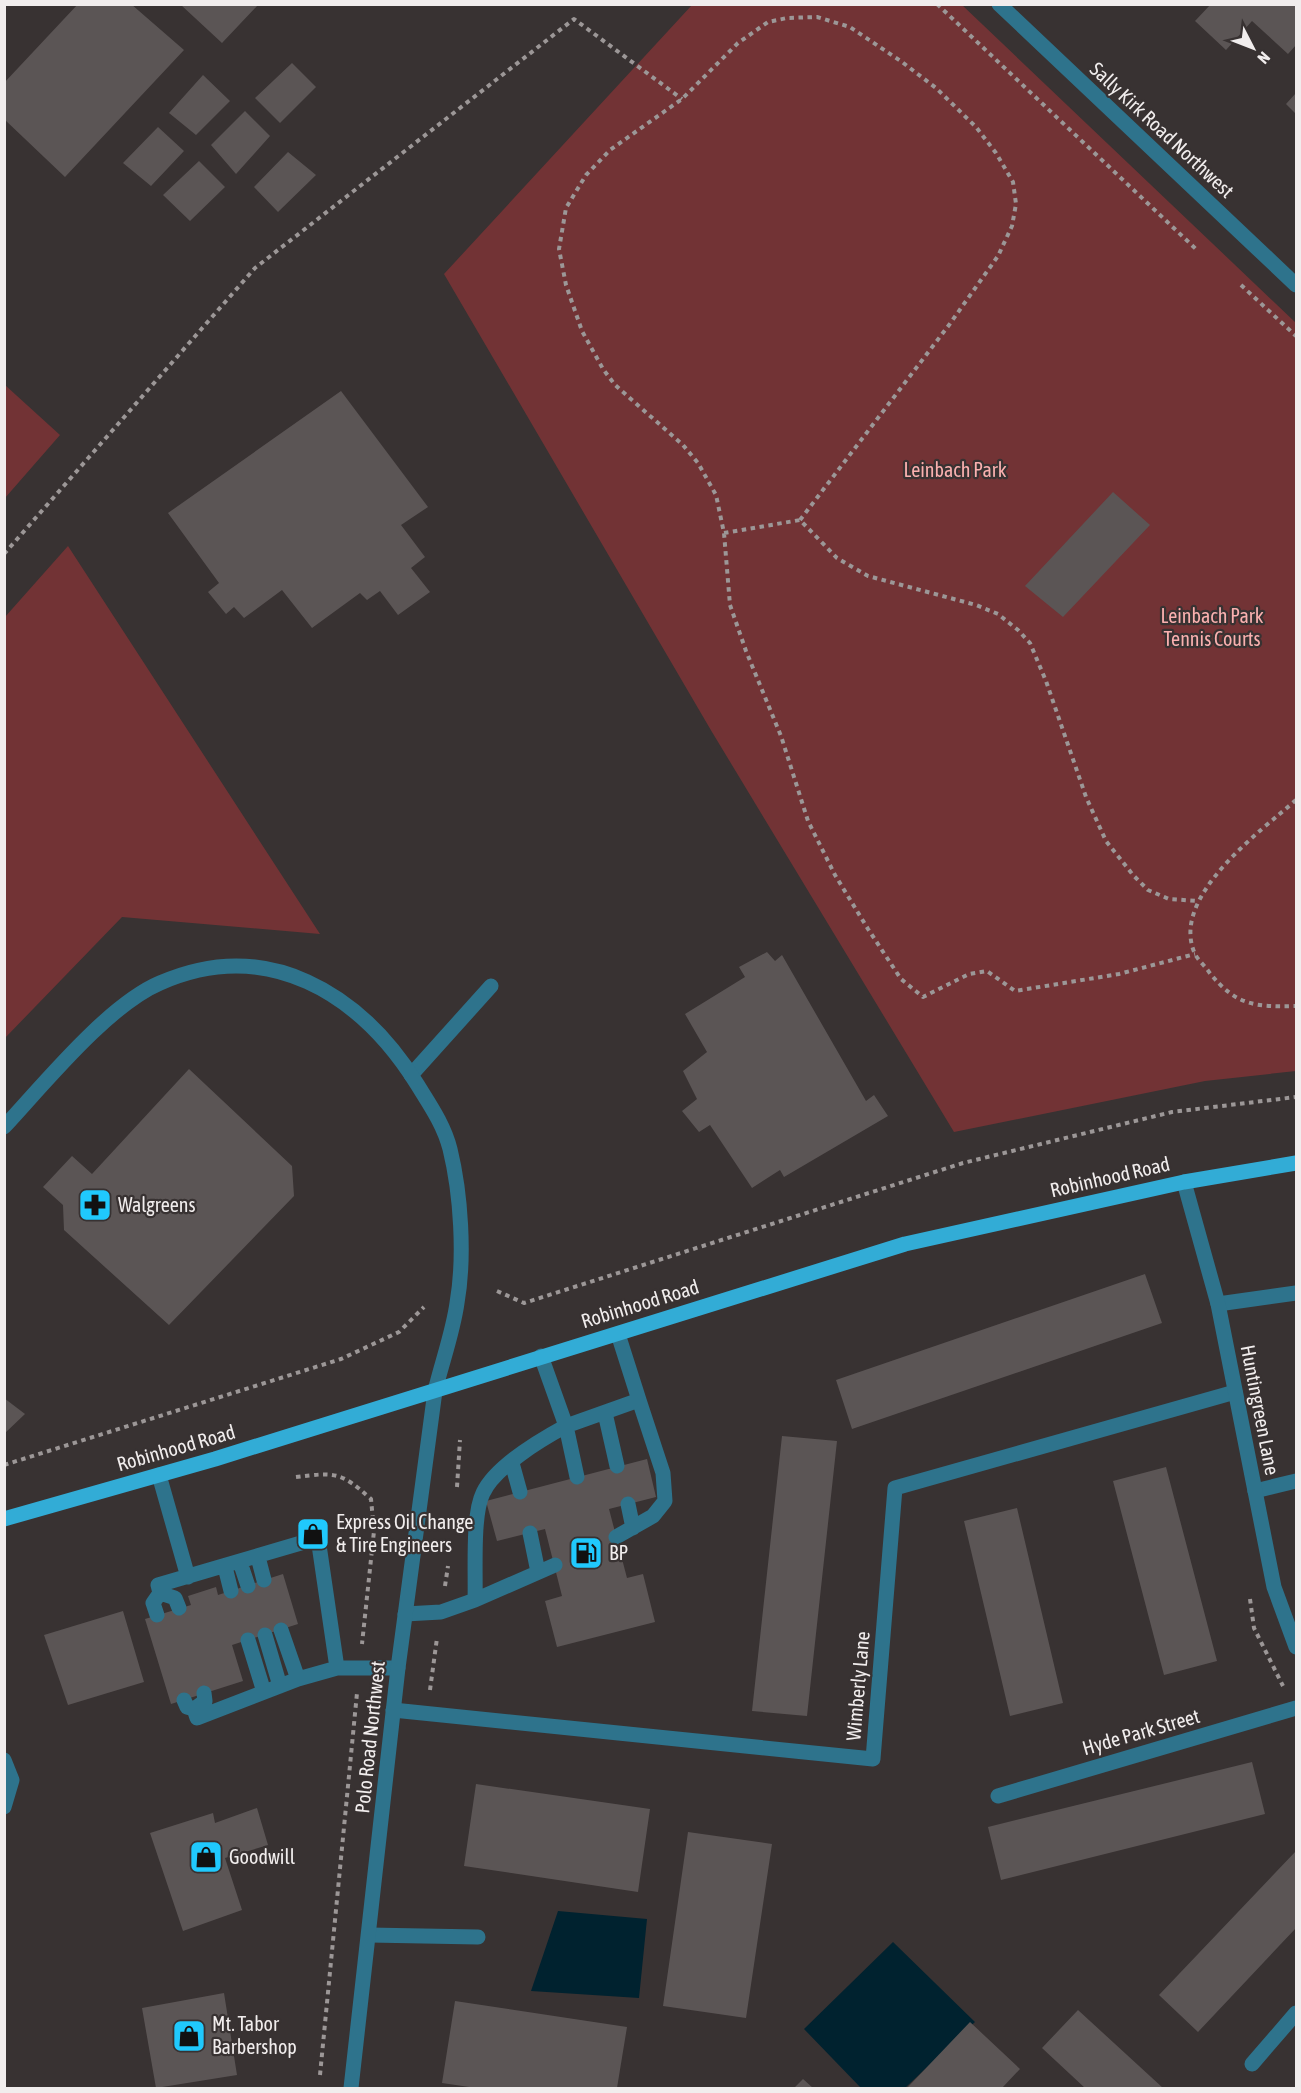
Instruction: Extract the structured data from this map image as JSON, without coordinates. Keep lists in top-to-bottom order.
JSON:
{
  "streets": {
    "main road": ["Robinhood Road"],
    "street": [
      "Sally Kirk Road Northwest",
      "Huntingreen Lane",
      "Wimberly Lane",
      "Hyde Park Street",
      "Polo Road Northwest"
    ]
  },
  "crossings": [
    ["Robinhood Road", "Huntingreen Lane"],
    ["Robinhood Road", "Polo Road Northwest"],
    ["Huntingreen Lane", "Wimberly Lane"],
    ["Wimberly Lane", "Polo Road Northwest"]
  ],
  "parks": ["Leinbach Park", "Leinbach Park Tennis Courts"],
  "places": {
    "pharmacy": ["Walgreens"],
    "shop": ["Express Oil Change & Tire Engineers", "Goodwill", "Mt. Tabor Barbershop"],
    "fuel station": ["BP"]
  },
  "north": "bottom right"
}
